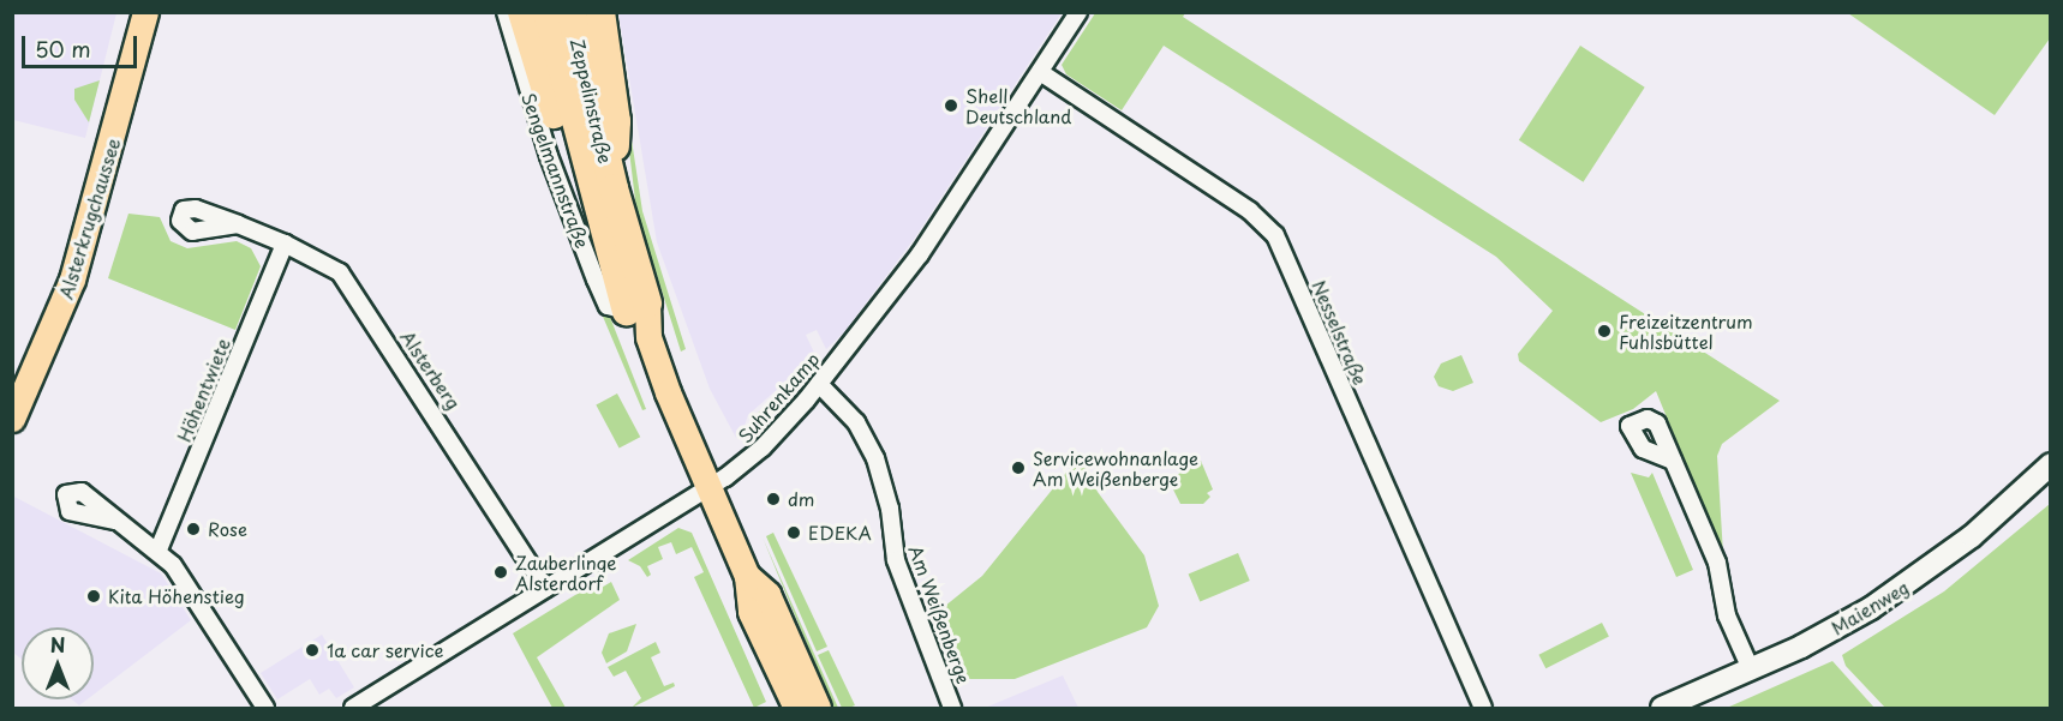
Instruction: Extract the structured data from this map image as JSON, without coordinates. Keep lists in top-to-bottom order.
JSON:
{
  "streets": {
    "highway": ["Zeppelinstraße", "Sengelmannstraße"],
    "main road": ["Alsterkrugchaussee"],
    "street": [
      "Nesselstraße",
      "Alsterberg",
      "Höhentwiete",
      "Suhrenkamp",
      "Maienweg",
      "Am Weißenberge"
    ]
  },
  "crossings": [
    ["Zeppelinstraße", "Sengelmannstraße"],
    ["Sengelmannstraße", "Suhrenkamp"],
    ["Nesselstraße", "Suhrenkamp"],
    ["Alsterberg", "Höhentwiete"],
    ["Alsterberg", "Suhrenkamp"],
    ["Suhrenkamp", "Am Weißenberge"]
  ],
  "places": [
    "Shell Deutschland",
    "Freizeitzentrum Fuhlsbüttel",
    "Servicewohnanlage Am Weißenberge",
    "dm",
    "Rose",
    "EDEKA",
    "Zauberlinge Alsterdorf",
    "Kita Höhenstieg",
    "1a car service"
  ],
  "scale_bar": "50 m",
  "north": "top"
}
